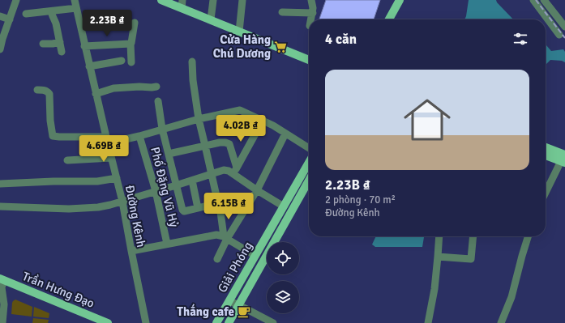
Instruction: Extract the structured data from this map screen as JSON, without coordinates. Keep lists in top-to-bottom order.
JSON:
{
  "streets": {
    "main road": ["Giải Phóng", "Trần Hưng Đạo"],
    "street": ["Phố Đặng Vũ Hỷ", "Đường Kênh"]
  },
  "places": {
    "supermarket": ["Cửa Hàng Chú Dương"],
    "cafe": ["Thắng cafe"]
  },
  "page": {
    "price": [
      "2.23B ₫",
      "4.02B ₫",
      "4.69B ₫",
      "6.15B ₫"
    ],
    "heading": "4 căn",
    "list": [
      {
        "name": "2.23B ₫",
        "note": "2 phòng · 70 m² · Đường Kênh"
      }
    ]
  }
}
